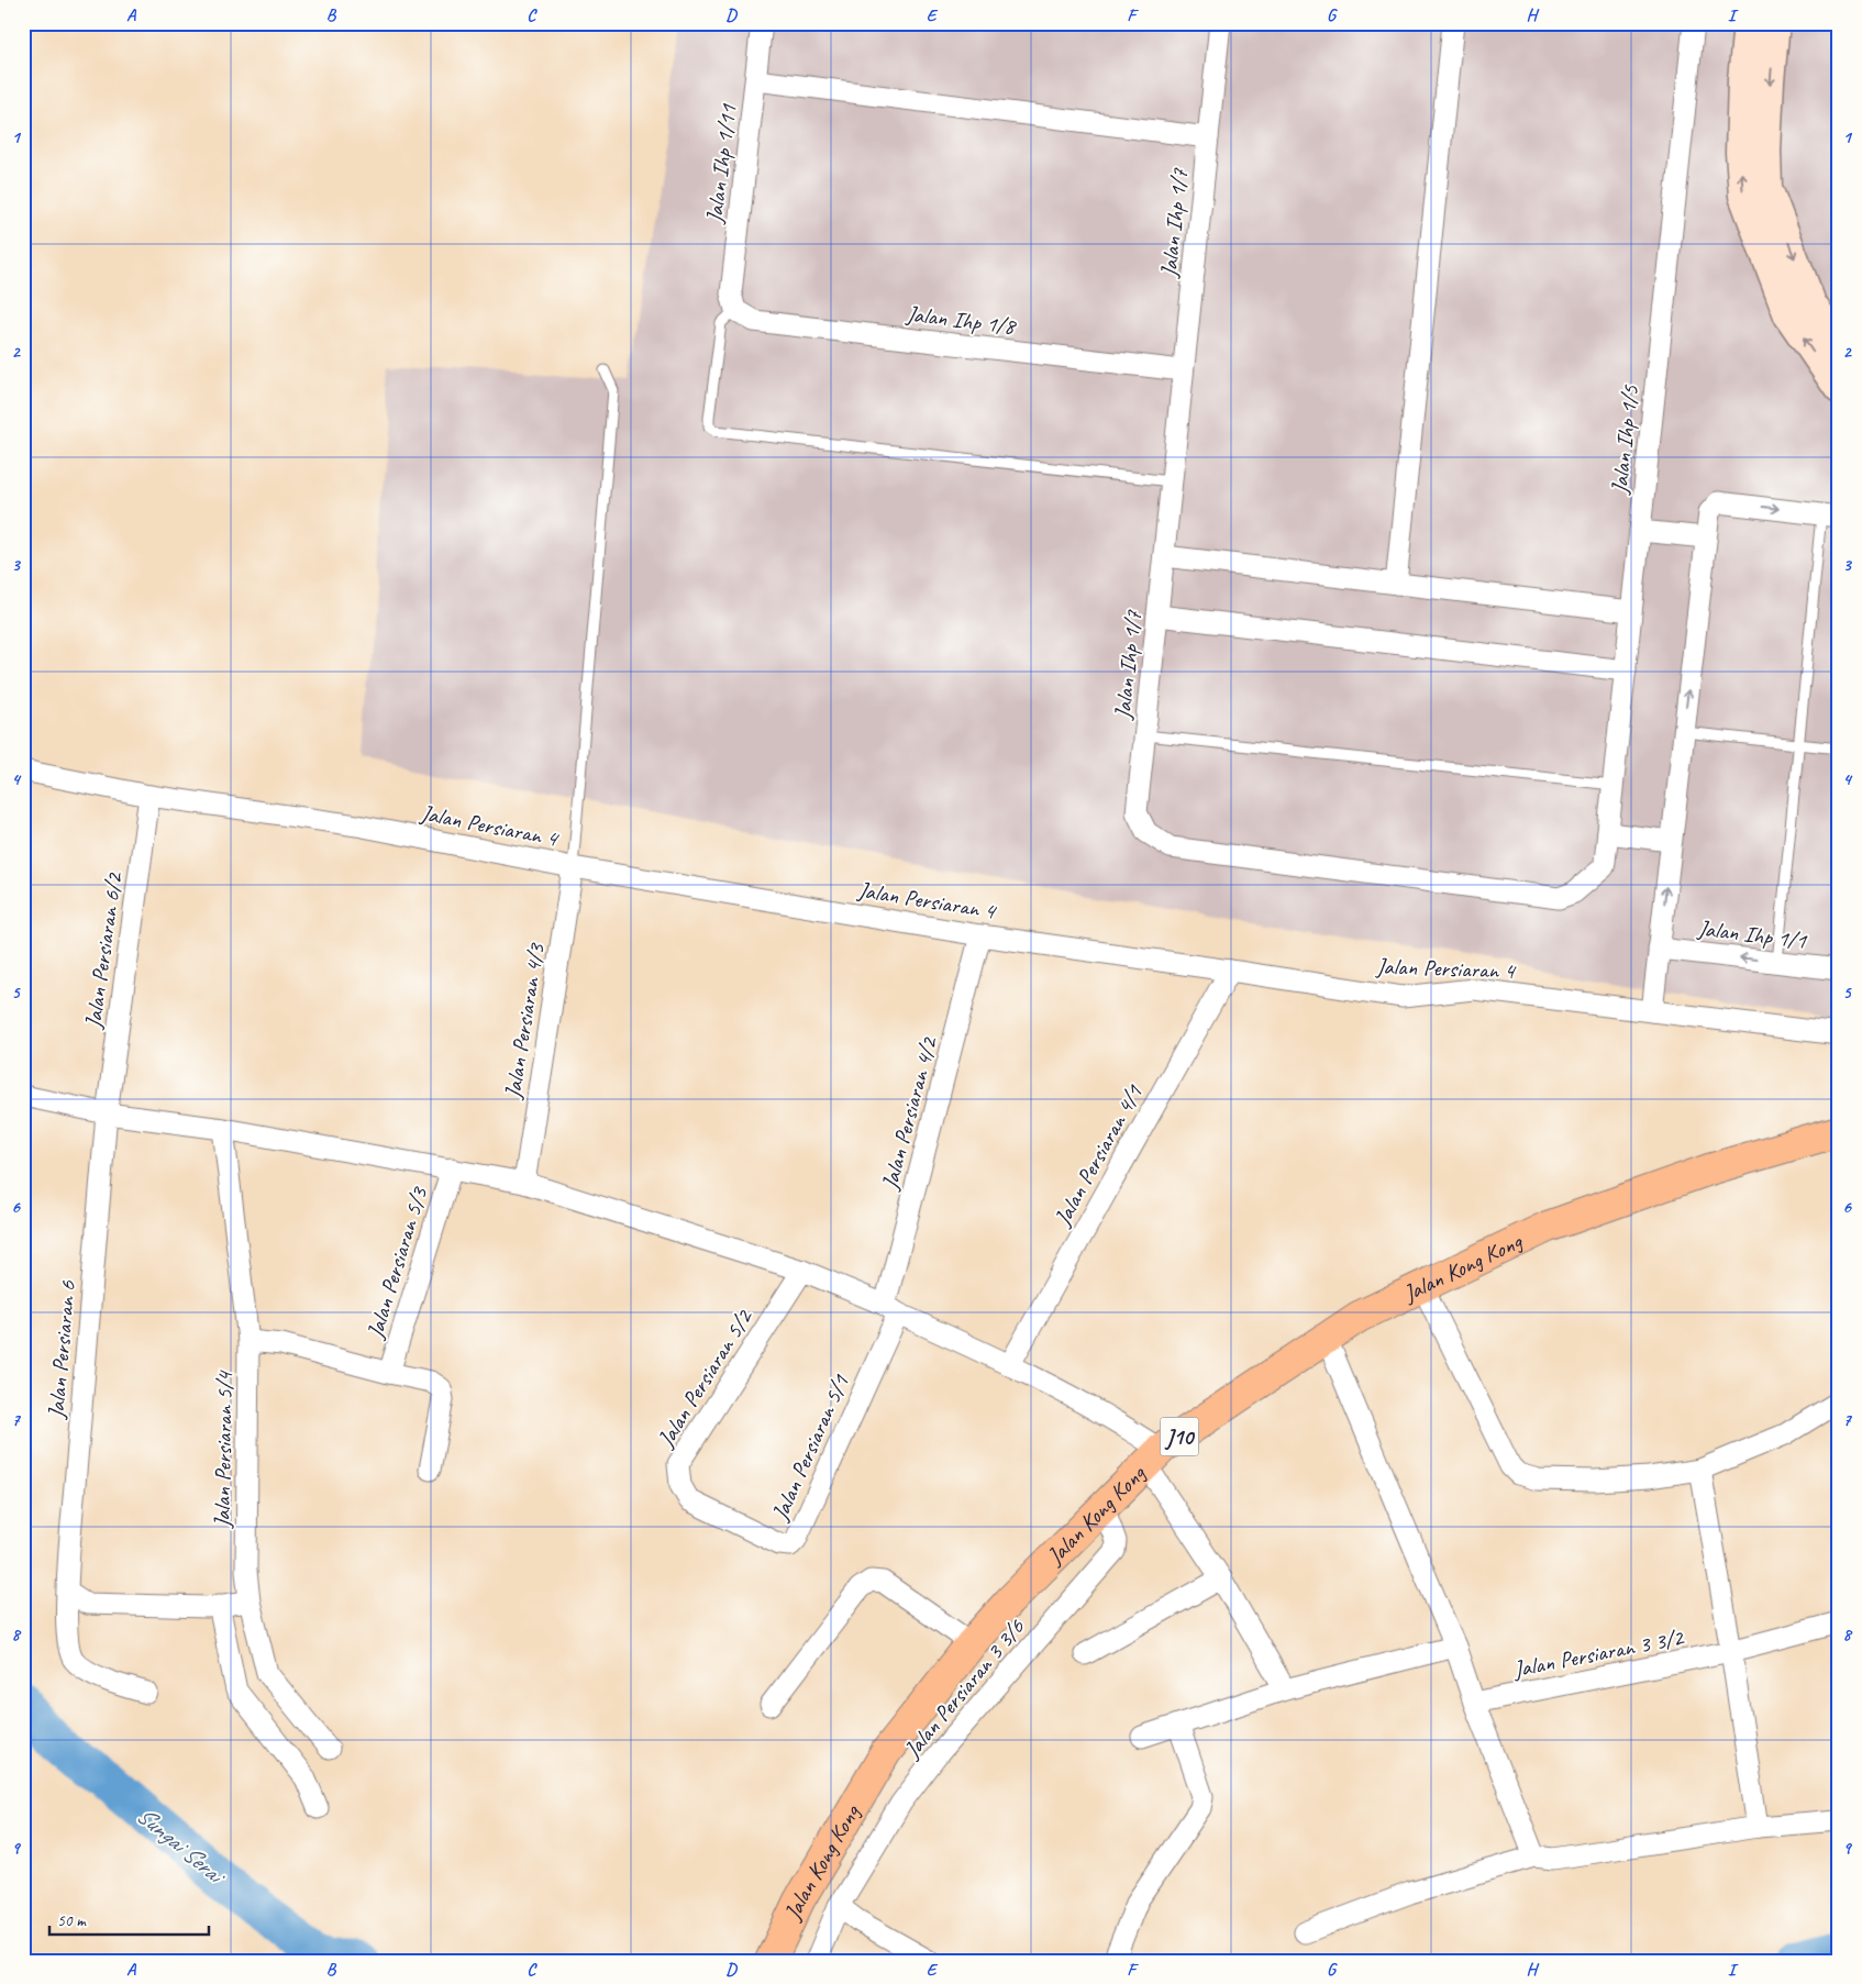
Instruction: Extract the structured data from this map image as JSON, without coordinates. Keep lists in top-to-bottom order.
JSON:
{
  "streets": {
    "main road": ["Jalan Kong Kong", "J10"],
    "street": [
      "Jalan Ihp 1/11",
      "Jalan Ihp 1/7",
      "Jalan Ihp 1/8",
      "Jalan Ihp 1/5",
      "Jalan Persiaran 4",
      "Jalan Ihp 1/1",
      "Jalan Persiaran 6/2",
      "Jalan Persiaran 4/3",
      "Jalan Persiaran 4/2",
      "Jalan Persiaran 4/1",
      "Jalan Persiaran 5/3",
      "Jalan Persiaran 6",
      "Jalan Persiaran 5/2",
      "Jalan Persiaran 5/1",
      "Jalan Persiaran 5/4",
      "Jalan Persiaran 3 3/2",
      "Jalan Persiaran 3 3/6"
    ]
  },
  "crossings": [
    ["Jalan Ihp 1/11", "Jalan Ihp 1/8"],
    ["Jalan Ihp 1/7", "Jalan Ihp 1/8"],
    ["Jalan Ihp 1/7", "Jalan Ihp 1/5"],
    ["Jalan Persiaran 4", "Jalan Persiaran 6/2"],
    ["Jalan Persiaran 4", "Jalan Persiaran 4/3"],
    ["Jalan Persiaran 4", "Jalan Persiaran 4/2"],
    ["Jalan Persiaran 4", "Jalan Persiaran 4/1"],
    ["Jalan Persiaran 6/2", "Jalan Persiaran 6"],
    ["Jalan Persiaran 4/2", "Jalan Persiaran 5/1"],
    ["Jalan Kong Kong", "Jalan Persiaran 3 3/6"],
    ["Jalan Persiaran 5/2", "Jalan Persiaran 5/1"]
  ],
  "one_way": ["Jalan Ihp 1/1"],
  "water": ["Sungai Serai"],
  "scale_bar": "50 m",
  "grid": {
    "columns": [
      "A",
      "B",
      "C",
      "D",
      "E",
      "F",
      "G",
      "H",
      "I"
    ],
    "rows": [
      "1",
      "2",
      "3",
      "4",
      "5",
      "6",
      "7",
      "8",
      "9"
    ]
  }
}
